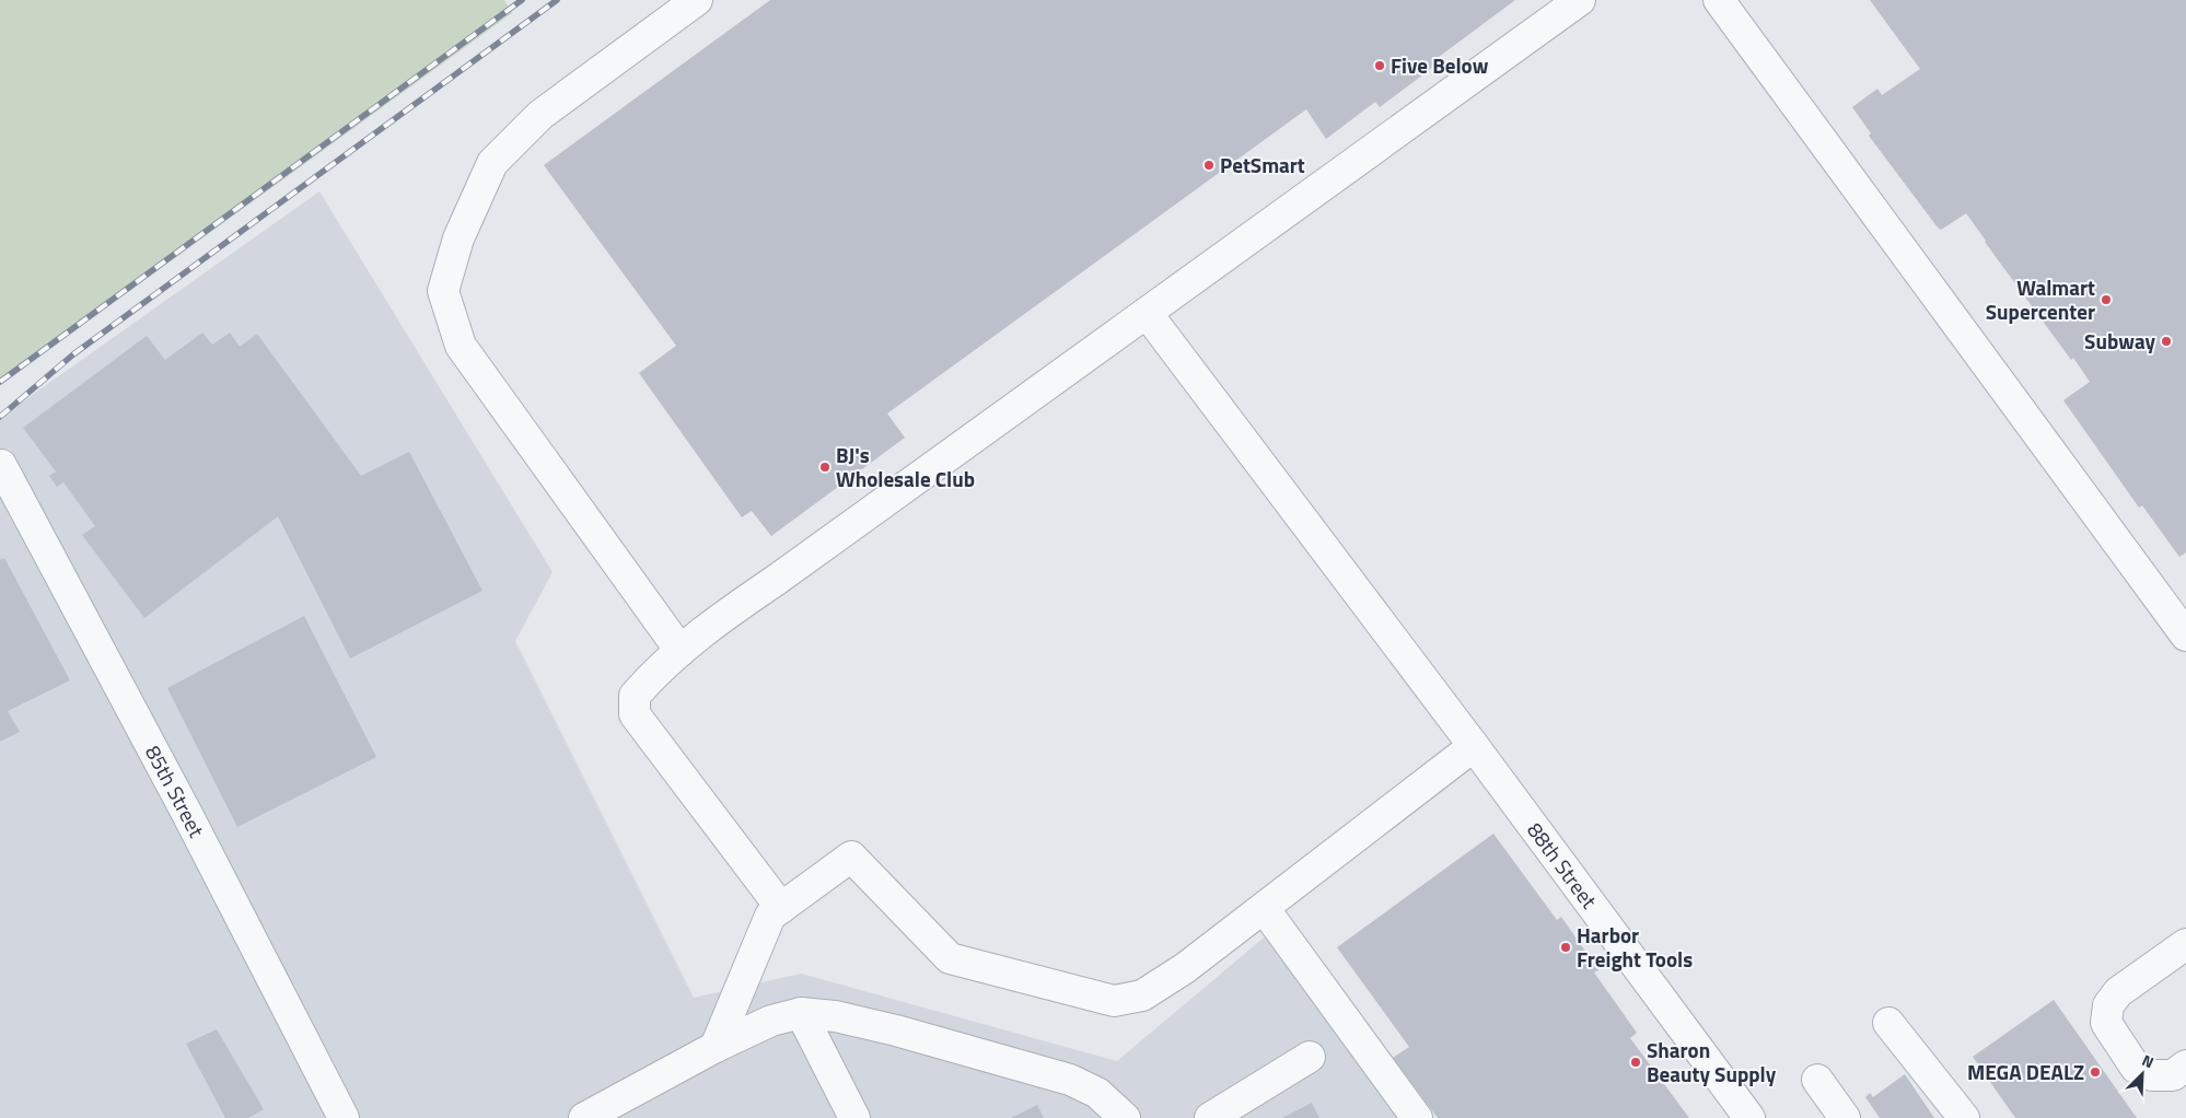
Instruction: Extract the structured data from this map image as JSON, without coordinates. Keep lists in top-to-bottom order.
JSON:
{
  "streets": {
    "street": ["85th Street", "88th Street"]
  },
  "places": [
    "Five Below",
    "PetSmart",
    "Walmart Supercenter",
    "Subway",
    "BJ's Wholesale Club",
    "Harbor Freight Tools",
    "Sharon Beauty Supply",
    "MEGA DEALZ"
  ],
  "north": "top right"
}
